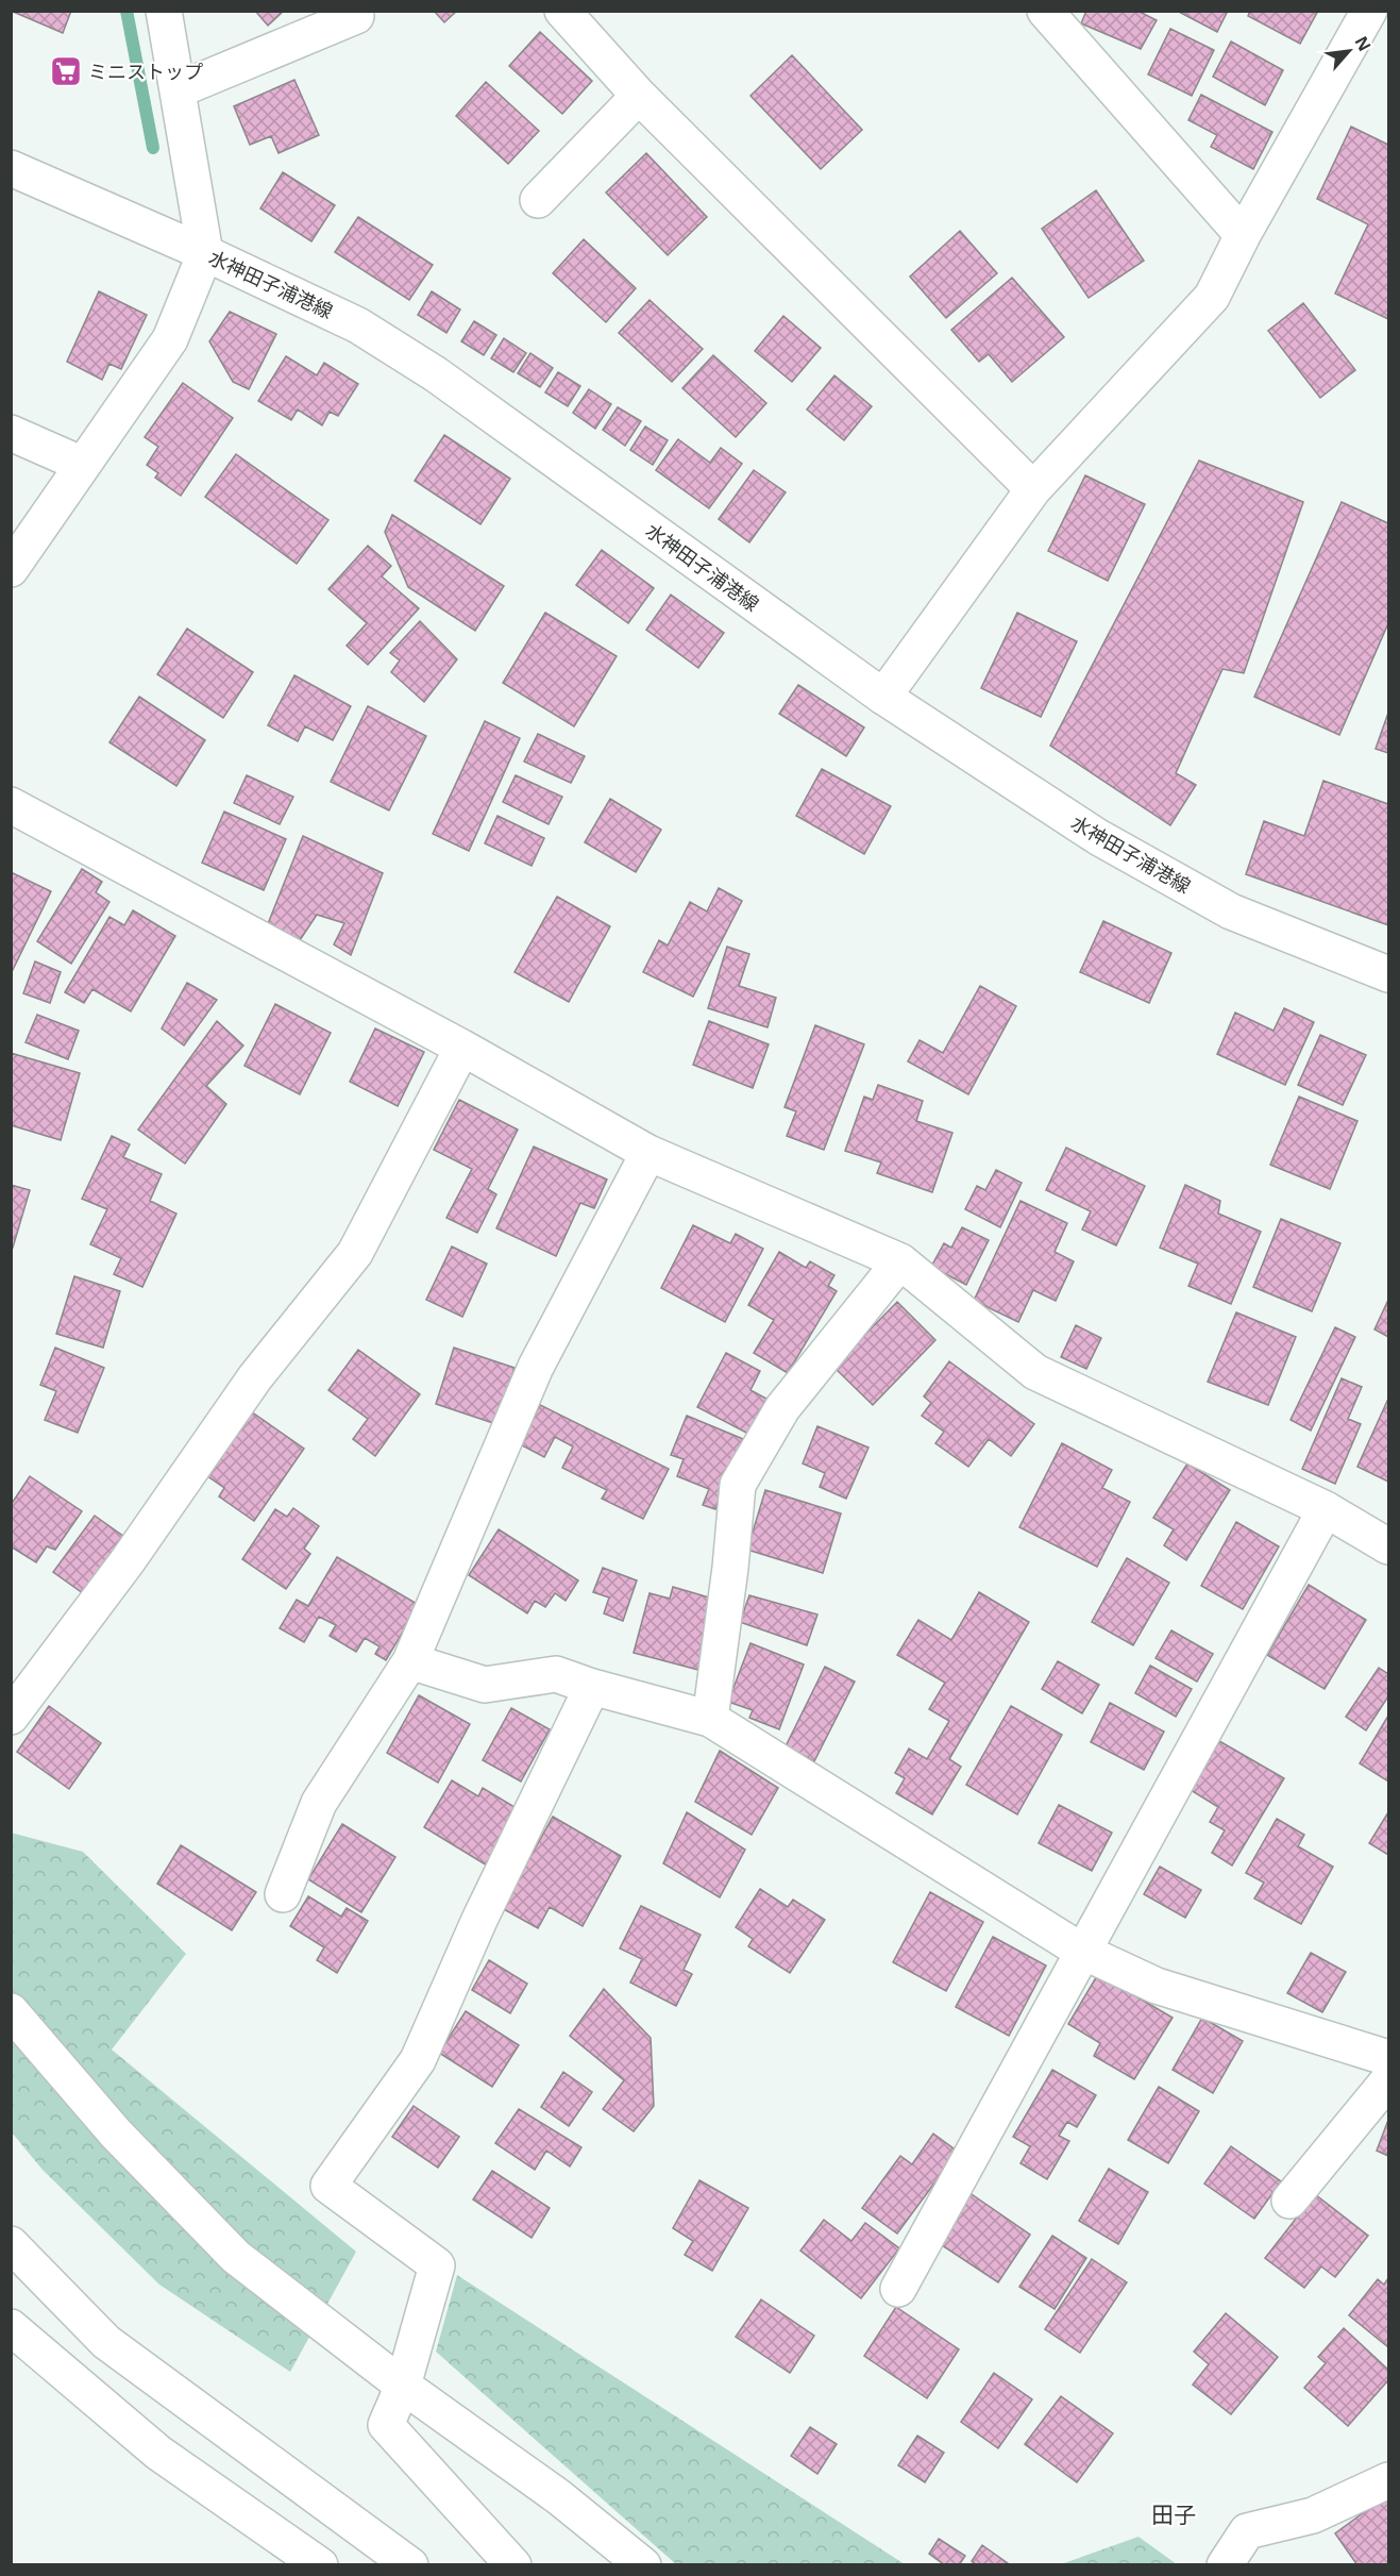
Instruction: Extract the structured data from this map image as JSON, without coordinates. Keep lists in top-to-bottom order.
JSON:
{
  "streets": {
    "street": ["水神田子浦港線"]
  },
  "districts": ["田子"],
  "places": {
    "supermarket": ["ミニストップ"]
  },
  "north": "top right"
}
